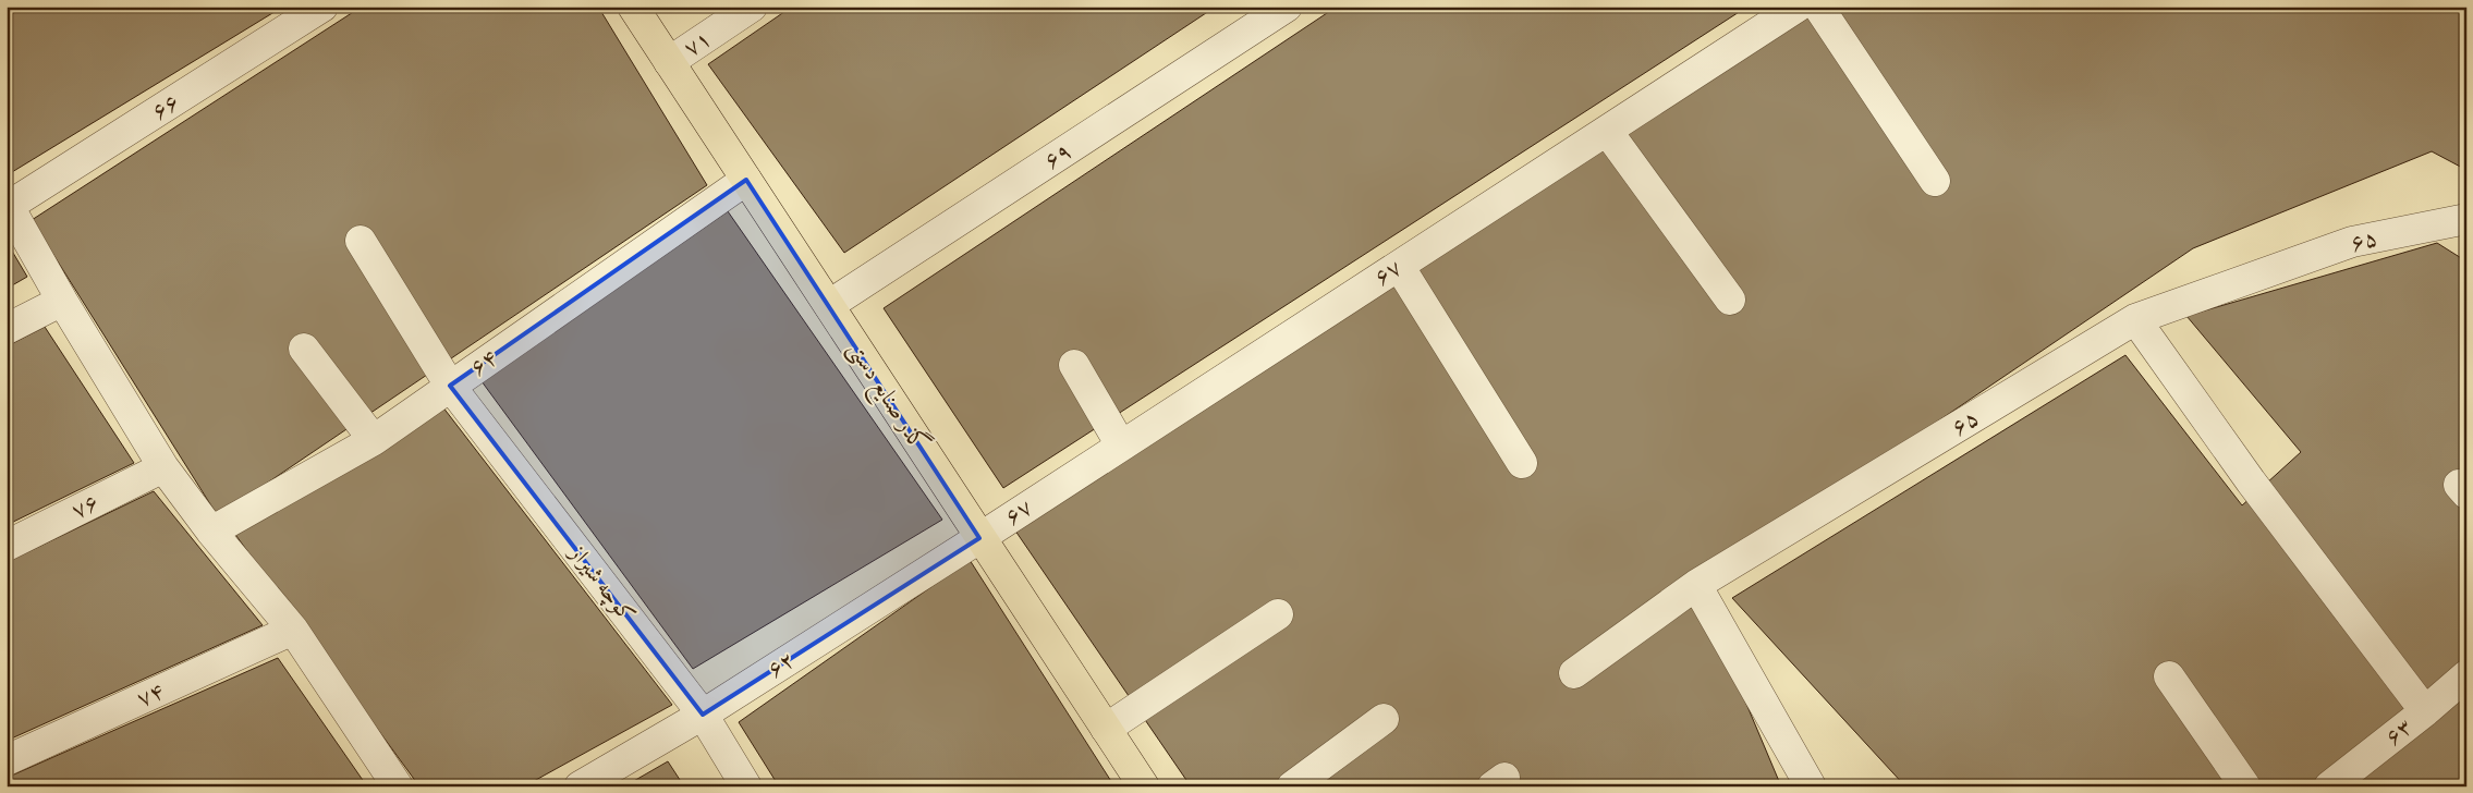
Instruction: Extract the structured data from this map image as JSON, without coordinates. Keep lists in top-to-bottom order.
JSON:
{
  "streets": {
    "main road": ["گذر صنایع دستی"],
    "street": [
      "۷۱",
      "۶۶",
      "۶۹",
      "۶۵",
      "۶۷",
      "۶۴",
      "۷۶",
      "کوچه شیراز",
      "۶۲",
      "۷۴",
      "۶۳"
    ]
  },
  "crossings": [
    ["۷۱", "گذر صنایع دستی"],
    ["۶۹", "گذر صنایع دستی"],
    ["۶۷", "گذر صنایع دستی"],
    ["۶۷", "۶۲"],
    ["۶۴", "گذر صنایع دستی"],
    ["۶۴", "کوچه شیراز"],
    ["گذر صنایع دستی", "۶۲"],
    ["کوچه شیراز", "۶۲"]
  ]
}
